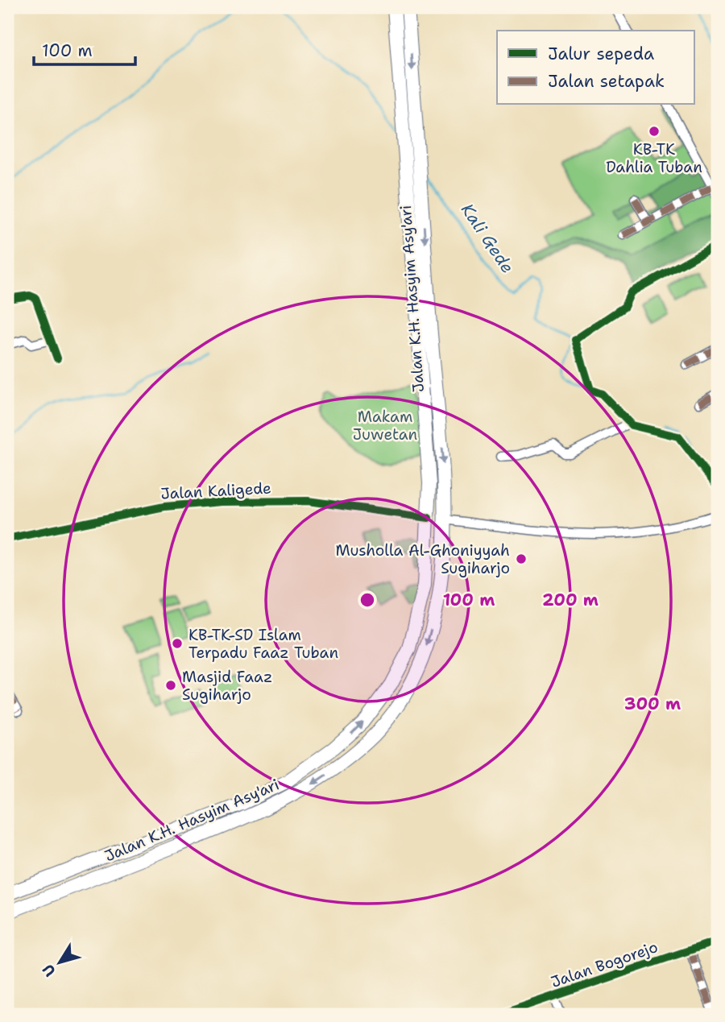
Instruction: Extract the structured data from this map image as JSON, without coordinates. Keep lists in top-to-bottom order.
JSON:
{
  "streets": {
    "highway": ["Jalan K.H. Hasyim Asy'ari"],
    "street": ["Jalan Kaligede", "Jalan Bogorejo"]
  },
  "crossings": [
    ["Jalan K.H. Hasyim Asy'ari", "Jalan Kaligede"]
  ],
  "water": ["Kali Gede"],
  "parks": ["Makam Juwetan"],
  "places": [
    "KB-TK Dahlia Tuban",
    "Musholla Al-Ghoniyyah Sugiharjo",
    "KB-TK-SD Islam Terpadu Faaz Tuban",
    "Masjid Faaz Sugiharjo"
  ],
  "legend": ["Jalur sepeda", "Jalan setapak"],
  "scale_bar": "100 m",
  "north": "bottom left",
  "rings": ["100 m", "200 m", "300 m"]
}
